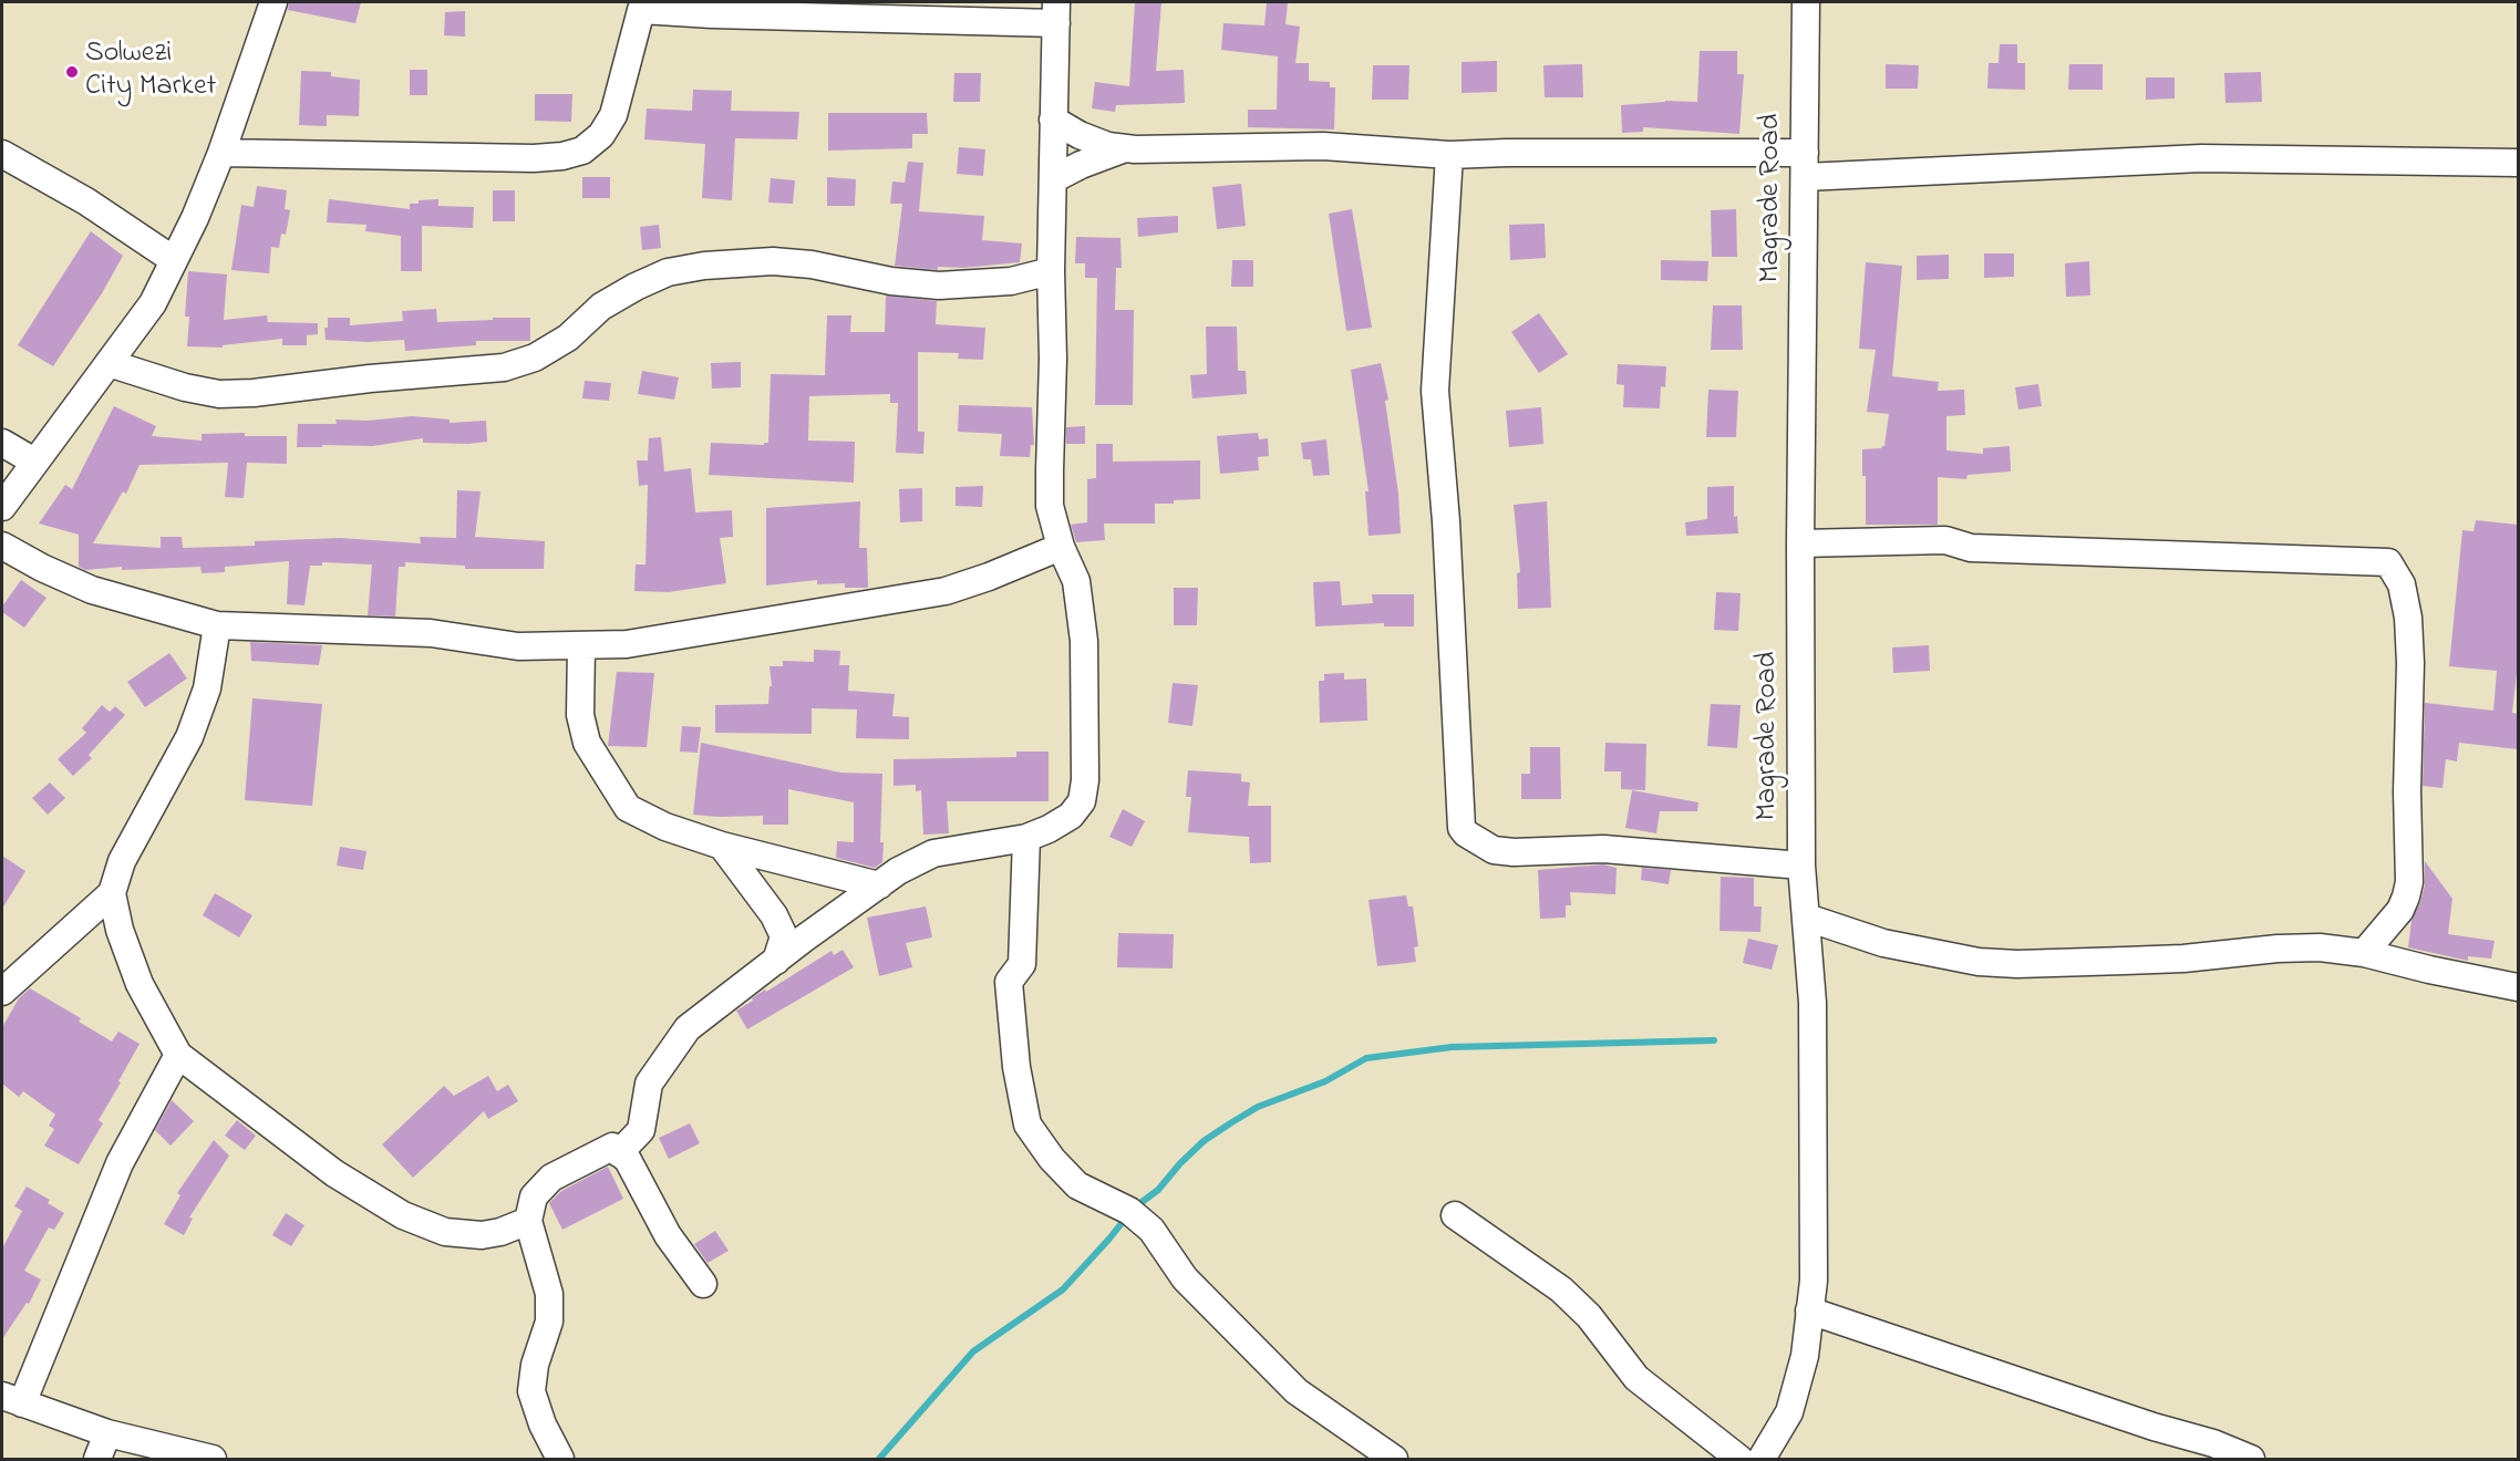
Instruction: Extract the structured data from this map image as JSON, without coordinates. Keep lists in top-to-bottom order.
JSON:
{
  "streets": {
    "street": ["Magrade Road"]
  },
  "places": ["Solwezi City Market"]
}
